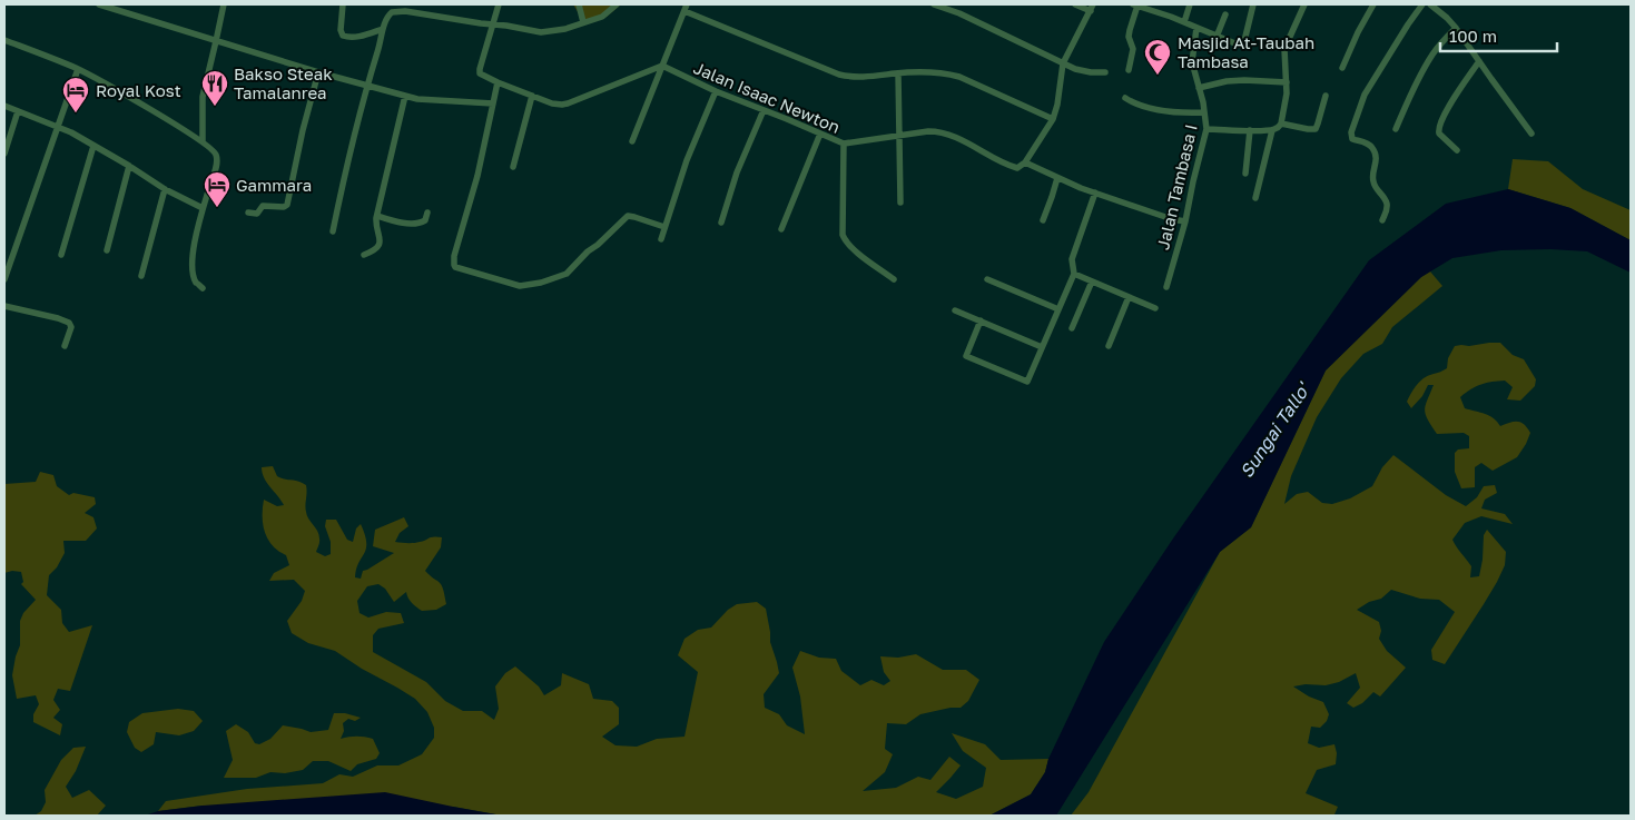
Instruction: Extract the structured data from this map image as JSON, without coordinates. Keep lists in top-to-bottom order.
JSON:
{
  "streets": {
    "street": ["Jalan Isaac Newton", "Jalan Tambasa I"]
  },
  "crossings": [
    ["Jalan Isaac Newton", "Jalan Tambasa I"]
  ],
  "water": ["Sungai Tallo'"],
  "places": {
    "mosque": ["Masjid At-Taubah Tambasa"],
    "restaurant": ["Bakso Steak Tamalanrea"],
    "hotel": ["Royal Kost", "Gammara"]
  },
  "scale_bar": "100 m"
}
